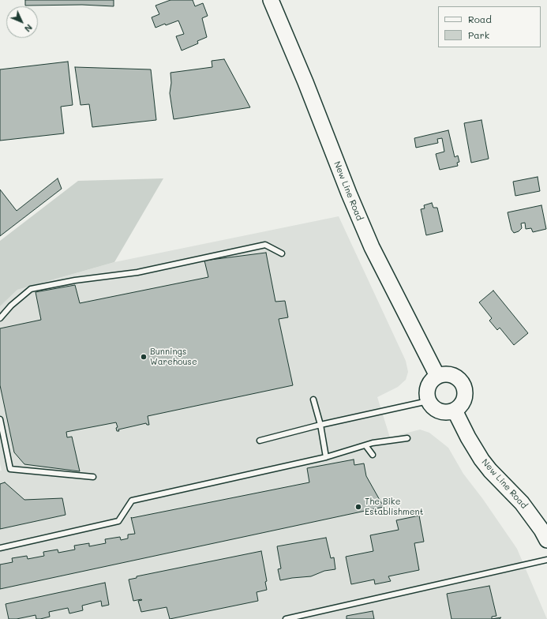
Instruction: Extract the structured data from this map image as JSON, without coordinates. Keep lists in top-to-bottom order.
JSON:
{
  "streets": {
    "main road": ["New Line Road"]
  },
  "places": ["Bunnings Warehouse", "The Bike Establishment"],
  "legend": ["Road", "Park"],
  "north": "bottom right"
}
